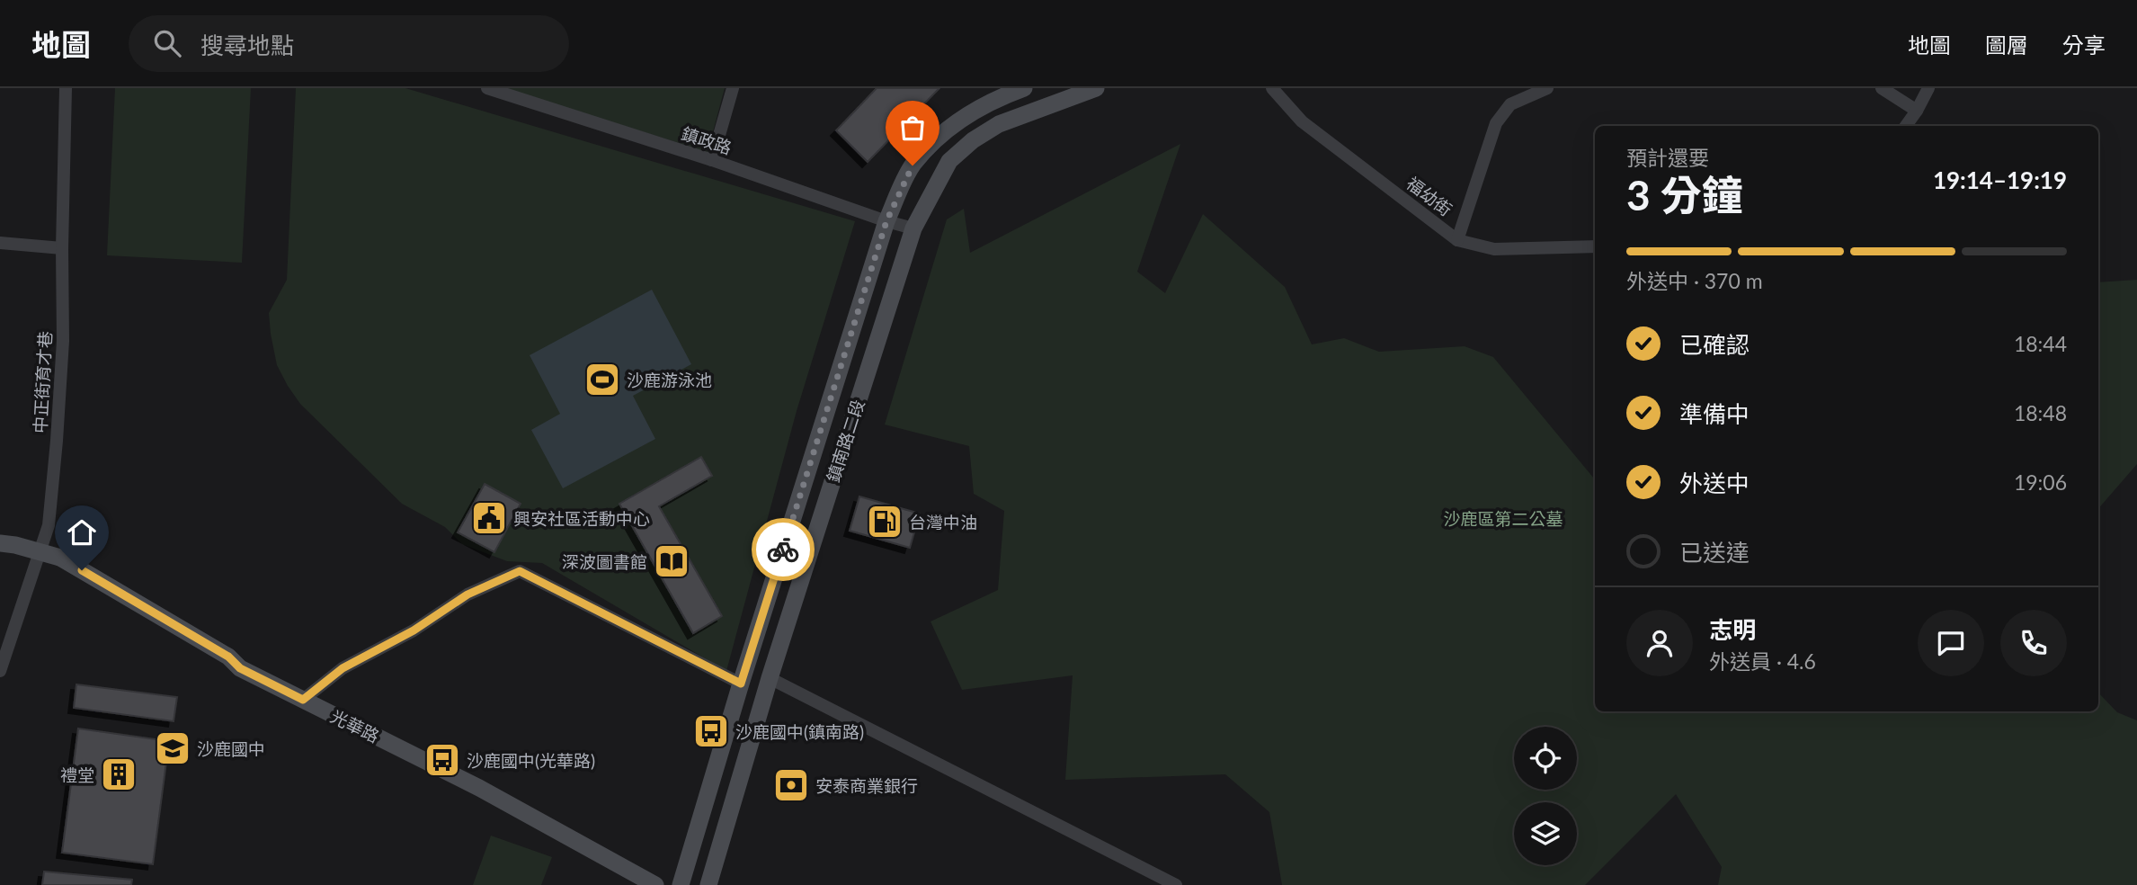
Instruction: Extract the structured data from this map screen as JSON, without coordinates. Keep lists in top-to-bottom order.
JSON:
{
  "streets": {
    "street": [
      "鎮政路",
      "福幼街",
      "中正街育才巷",
      "鎮南路二段",
      "光華路"
    ]
  },
  "crossings": [
    ["鎮政路", "鎮南路二段"]
  ],
  "parks": ["沙鹿區第二公墓"],
  "places": {
    "sports": ["沙鹿游泳池"],
    "public building": ["興安社區活動中心"],
    "fuel station": ["台灣中油"],
    "library": ["深波圖書館"],
    "bus stop": ["沙鹿國中(鎮南路)", "沙鹿國中(光華路)"],
    "school or university": ["沙鹿國中"],
    "building": ["禮堂"],
    "bank": ["安泰商業銀行"]
  },
  "page": {
    "header": "地圖",
    "search": "搜尋地點",
    "nav": ["地圖", "圖層", "分享"],
    "heading": ["3 分鐘", "預計還要", "19:14–19:19"],
    "panel": ["志明", "外送員 · 4.6"],
    "bar": "外送中 · 370 m",
    "list": [
      ["已確認", "18:44"],
      ["準備中", "18:48"],
      ["外送中", "19:06"],
      "已送達"
    ]
  }
}
